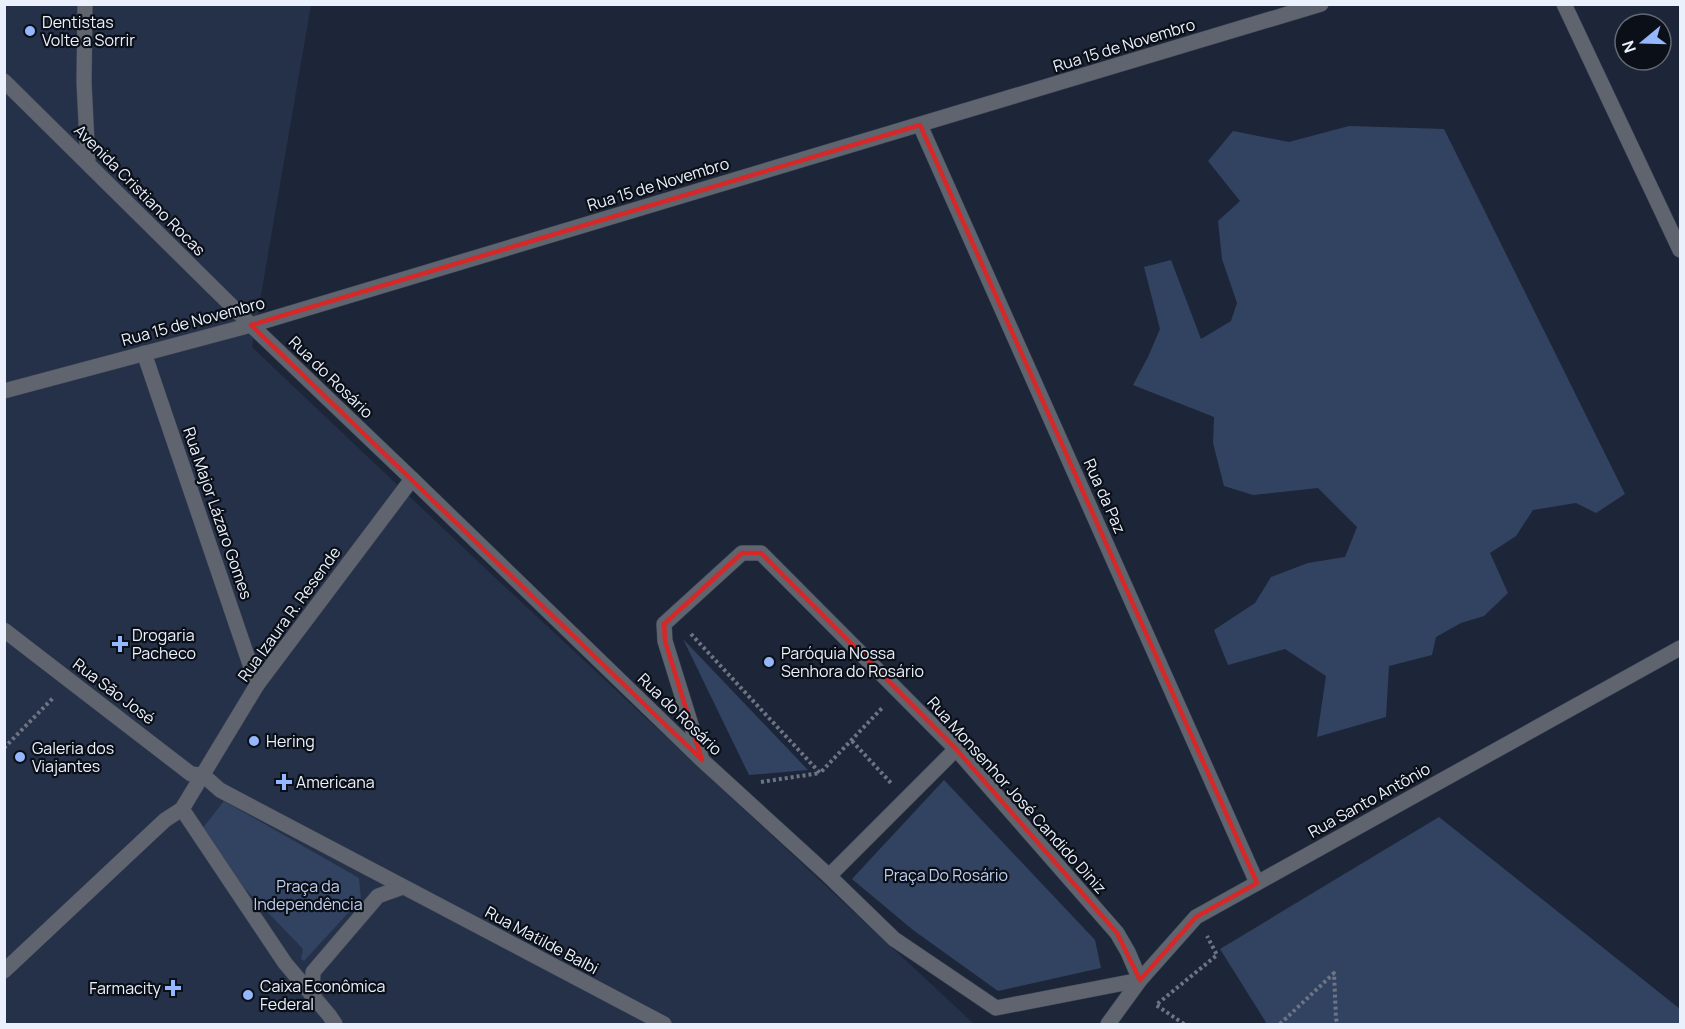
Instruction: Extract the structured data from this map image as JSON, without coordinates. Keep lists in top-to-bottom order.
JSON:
{
  "streets": {
    "street": [
      "Rua 15 de Novembro",
      "Avenida Cristiano Rocas",
      "Rua do Rosário",
      "Rua da Paz",
      "Rua Major Lázaro Gomes",
      "Rua Izaura R. Resende",
      "Rua São José",
      "Rua Monsenhor José Candido Diniz",
      "Rua Santo Antônio",
      "Rua Matilde Balbi"
    ]
  },
  "crossings": [
    ["Rua 15 de Novembro", "Avenida Cristiano Rocas"],
    ["Rua 15 de Novembro", "Rua do Rosário"],
    ["Rua 15 de Novembro", "Rua da Paz"],
    ["Rua 15 de Novembro", "Rua Major Lázaro Gomes"],
    ["Avenida Cristiano Rocas", "Rua do Rosário"],
    ["Rua do Rosário", "Rua Izaura R. Resende"],
    ["Rua do Rosário", "Rua Monsenhor José Candido Diniz"],
    ["Rua do Rosário", "Rua Santo Antônio"],
    ["Rua da Paz", "Rua Santo Antônio"],
    ["Rua Major Lázaro Gomes", "Rua Izaura R. Resende"],
    ["Rua Izaura R. Resende", "Rua São José"],
    ["Rua Monsenhor José Candido Diniz", "Rua Santo Antônio"]
  ],
  "parks": ["Praça Do Rosário", "Praça da Independência"],
  "places": {
    "other": [
      "Dentistas Volte a Sorrir",
      "Paróquia Nossa Senhora do Rosário",
      "Hering",
      "Galeria dos Viajantes",
      "Caixa Econômica Federal"
    ],
    "health": ["Drogaria Pacheco", "Americana", "Farmacity"]
  },
  "north": "left"
}
